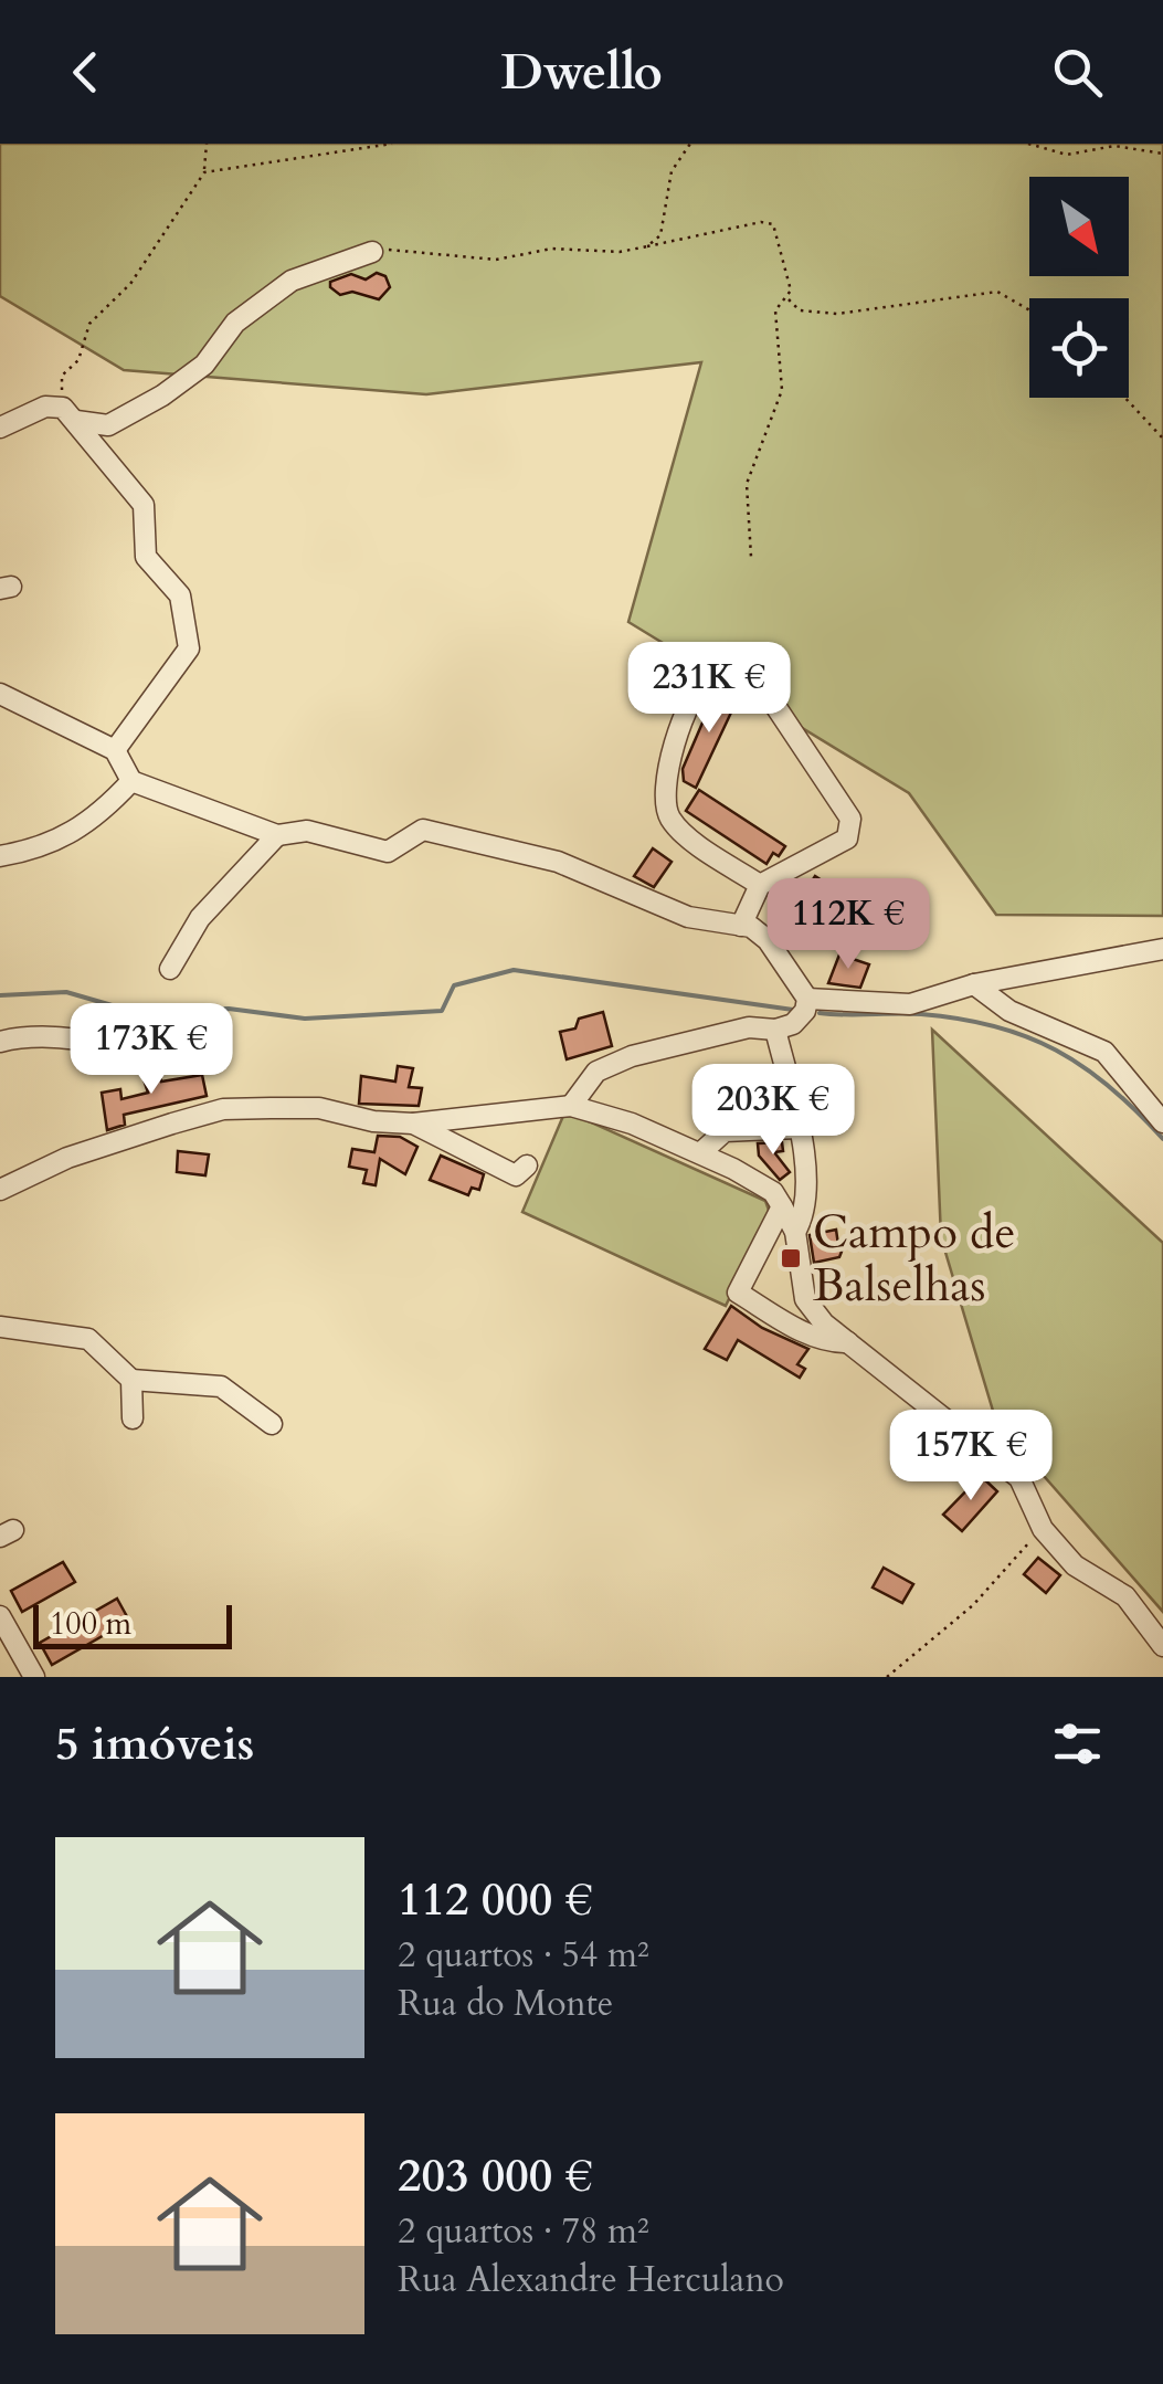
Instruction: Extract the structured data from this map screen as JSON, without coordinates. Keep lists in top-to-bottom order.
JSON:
{
  "places": {
    "transit": ["Campo de Balselhas"]
  },
  "scale_bar": "100 m",
  "north": "bottom right",
  "page": {
    "header": "Dwello",
    "price": [
      "231K €",
      "112K €",
      "173K €",
      "203K €",
      "157K €"
    ],
    "scale": "100 m",
    "heading": "5 imóveis",
    "list": [
      {
        "name": "112 000 €",
        "note": "2 quartos · 54 m² · Rua do Monte"
      },
      {
        "name": "203 000 €",
        "note": "2 quartos · 78 m² · Rua Alexandre Herculano"
      }
    ]
  }
}
